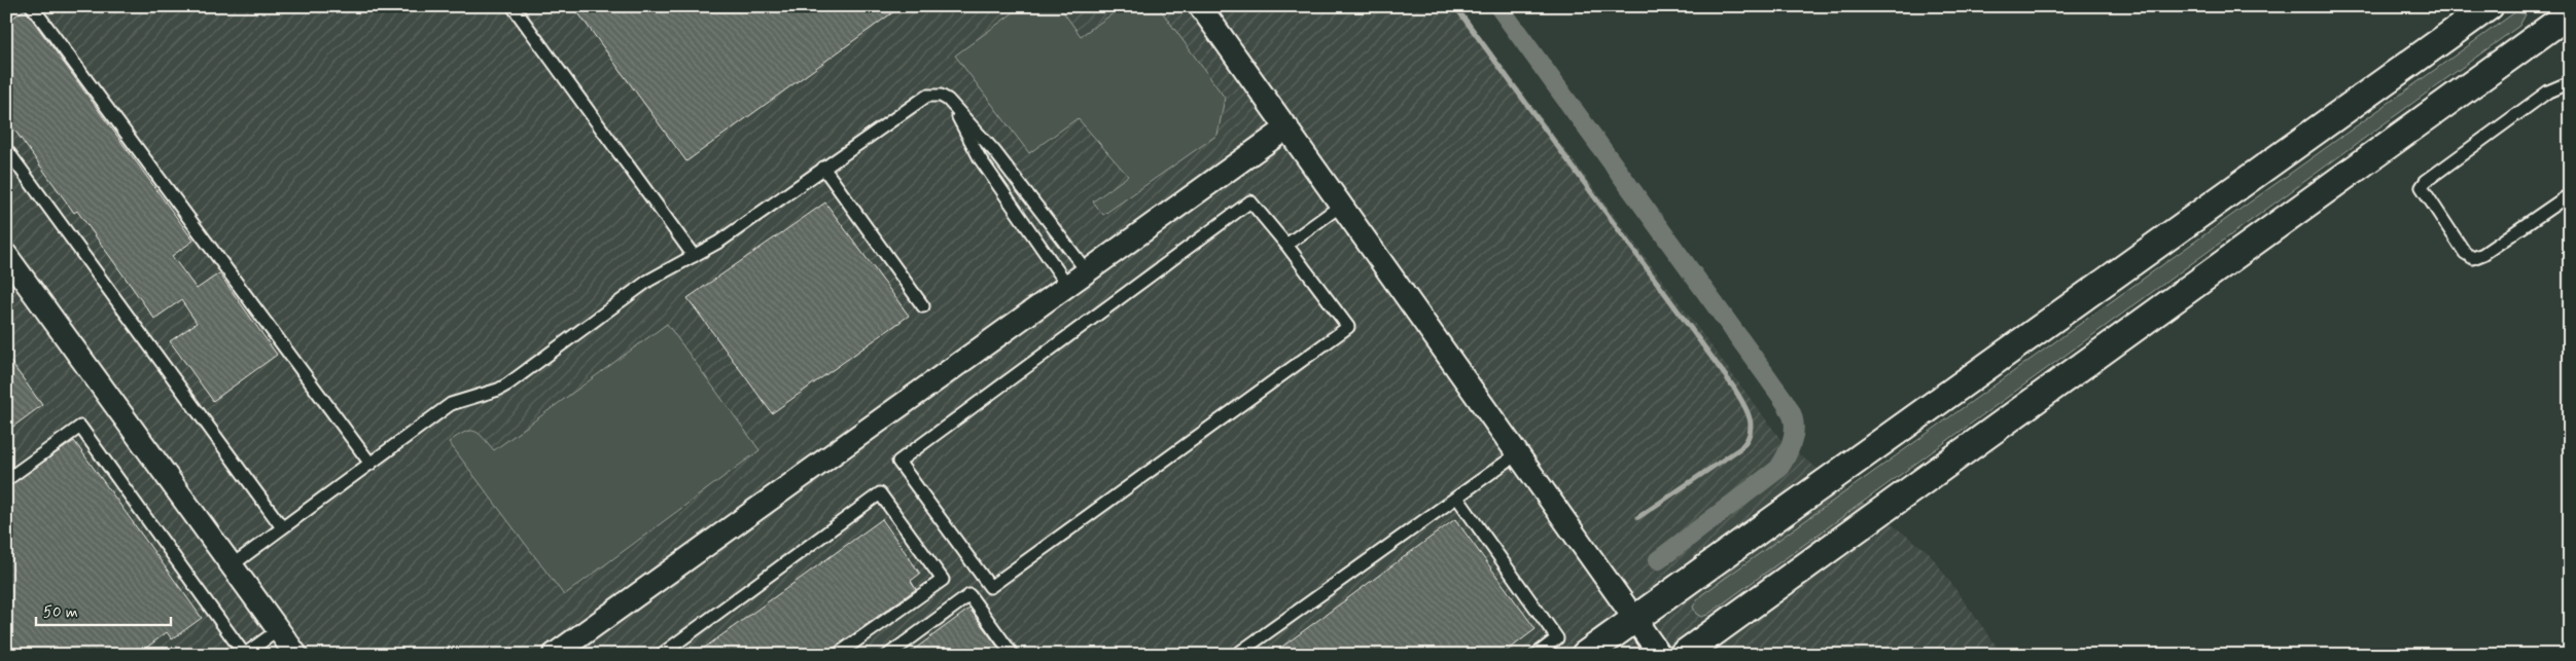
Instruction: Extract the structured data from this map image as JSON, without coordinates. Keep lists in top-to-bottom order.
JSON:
{
  "scale_bar": "50 m"
}
